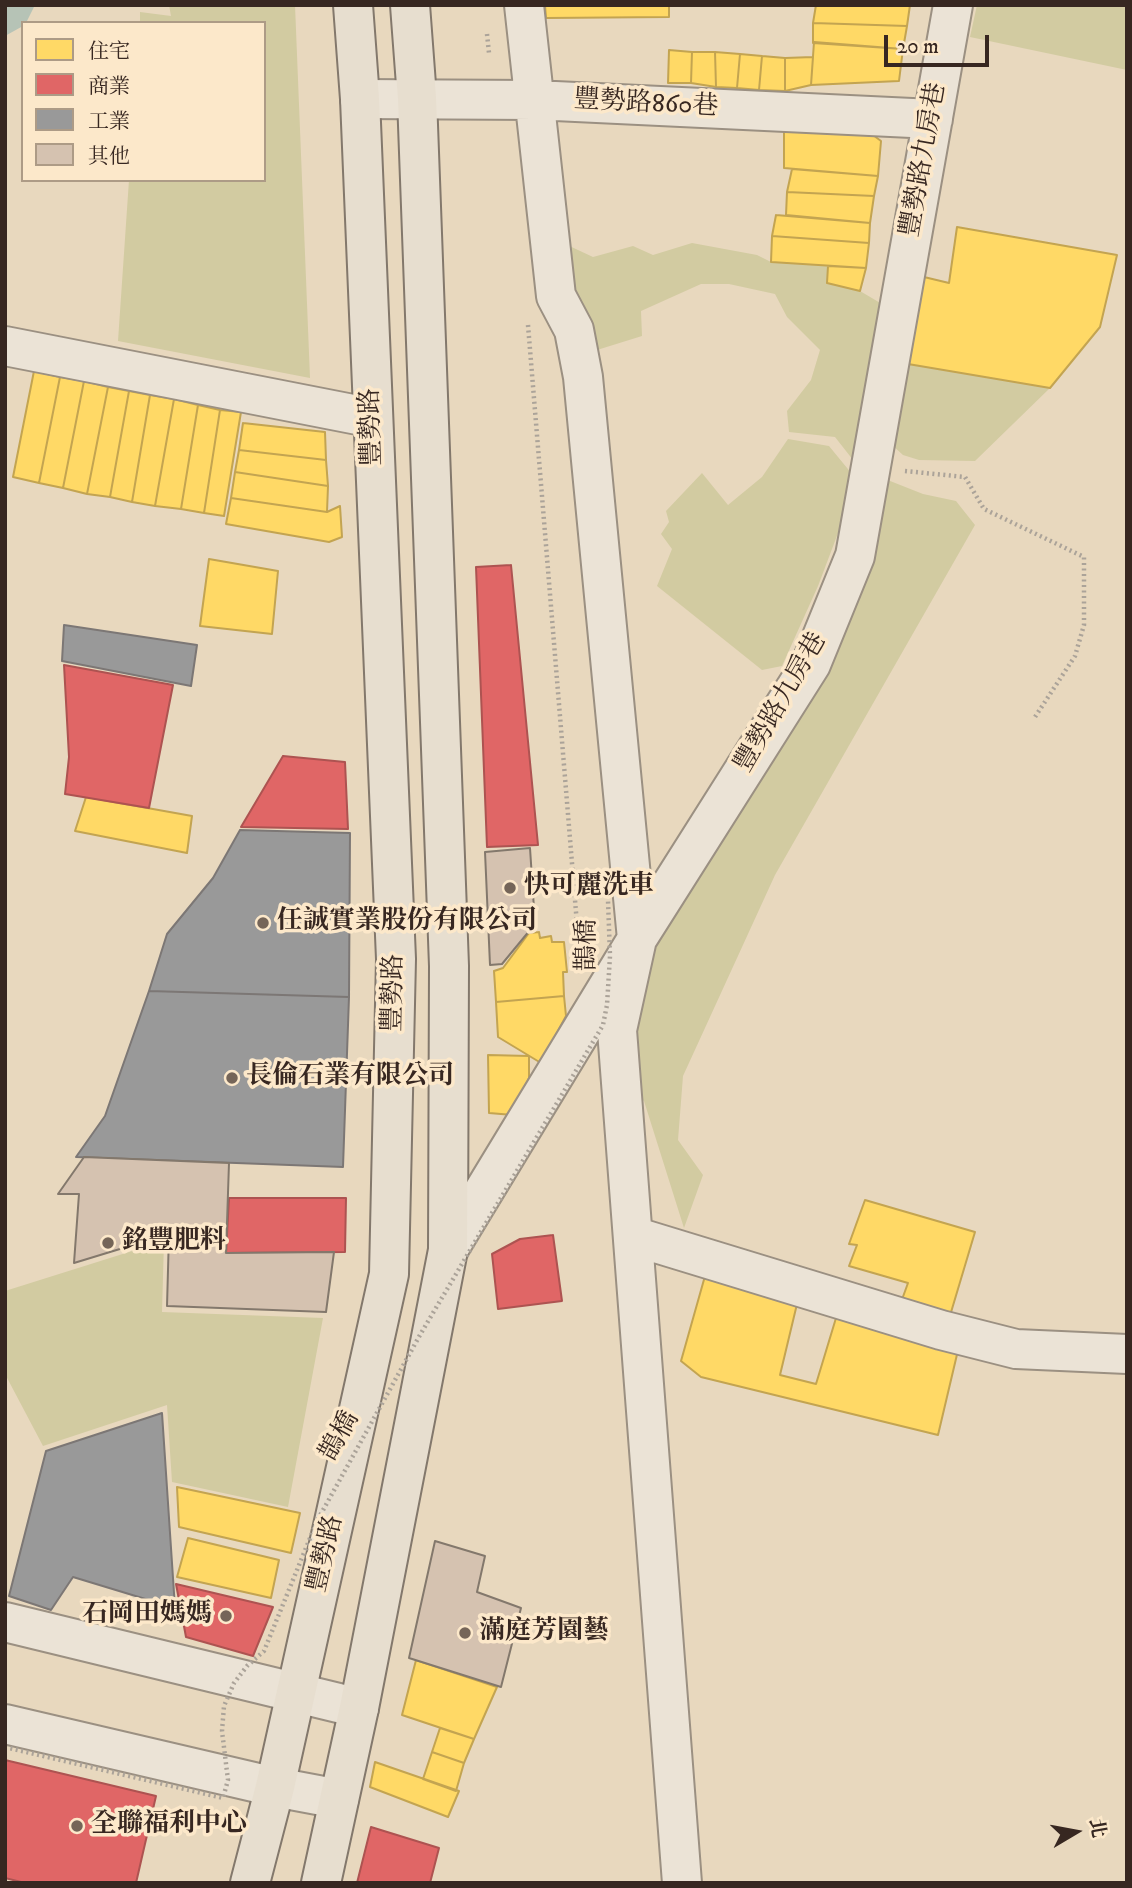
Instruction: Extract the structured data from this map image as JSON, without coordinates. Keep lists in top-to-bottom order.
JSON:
{
  "streets": {
    "main road": ["豐勢路"],
    "street": ["豐勢路860巷", "豐勢路九房巷"],
    "path": ["鵲橋"]
  },
  "crossings": [
    ["豐勢路860巷", "豐勢路九房巷"],
    ["豐勢路860巷", "豐勢路"],
    ["豐勢路九房巷", "豐勢路"]
  ],
  "places": [
    "快可麗洗車",
    "任誠實業股份有限公司",
    "長倫石業有限公司",
    "銘豐肥料",
    "石岡田媽媽",
    "滿庭芳園藝",
    "全聯福利中心"
  ],
  "legend": [
    "住宅",
    "商業",
    "工業",
    "其他"
  ],
  "scale_bar": "20 m",
  "north": "right"
}
